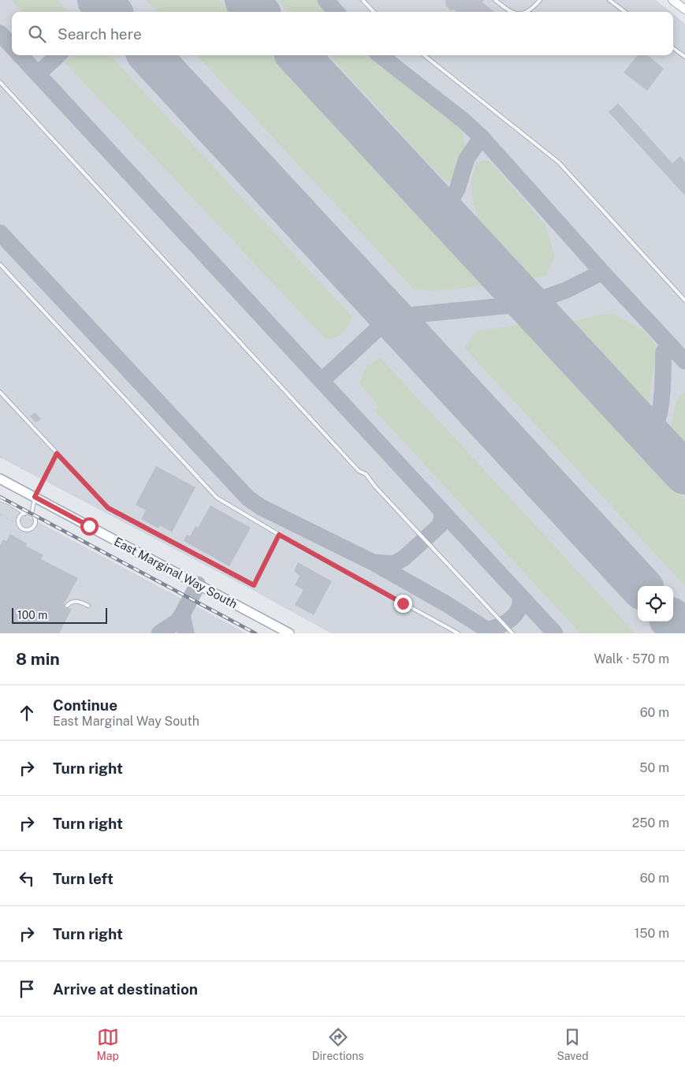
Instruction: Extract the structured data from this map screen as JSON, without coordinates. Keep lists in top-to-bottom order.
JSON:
{
  "streets": {
    "main road": ["East Marginal Way South"]
  },
  "scale_bar": "100 m",
  "page": {
    "search": "Search here",
    "scale": "100 m",
    "heading": ["8 min", "Walk · 570 m"],
    "list": [
      ["Continue", "East Marginal Way South", "60 m"],
      ["Turn right", "50 m"],
      ["Turn right", "250 m"],
      ["Turn left", "60 m"],
      ["Turn right", "150 m"],
      "Arrive at destination"
    ],
    "nav": ["Map", "Directions", "Saved"]
  }
}
